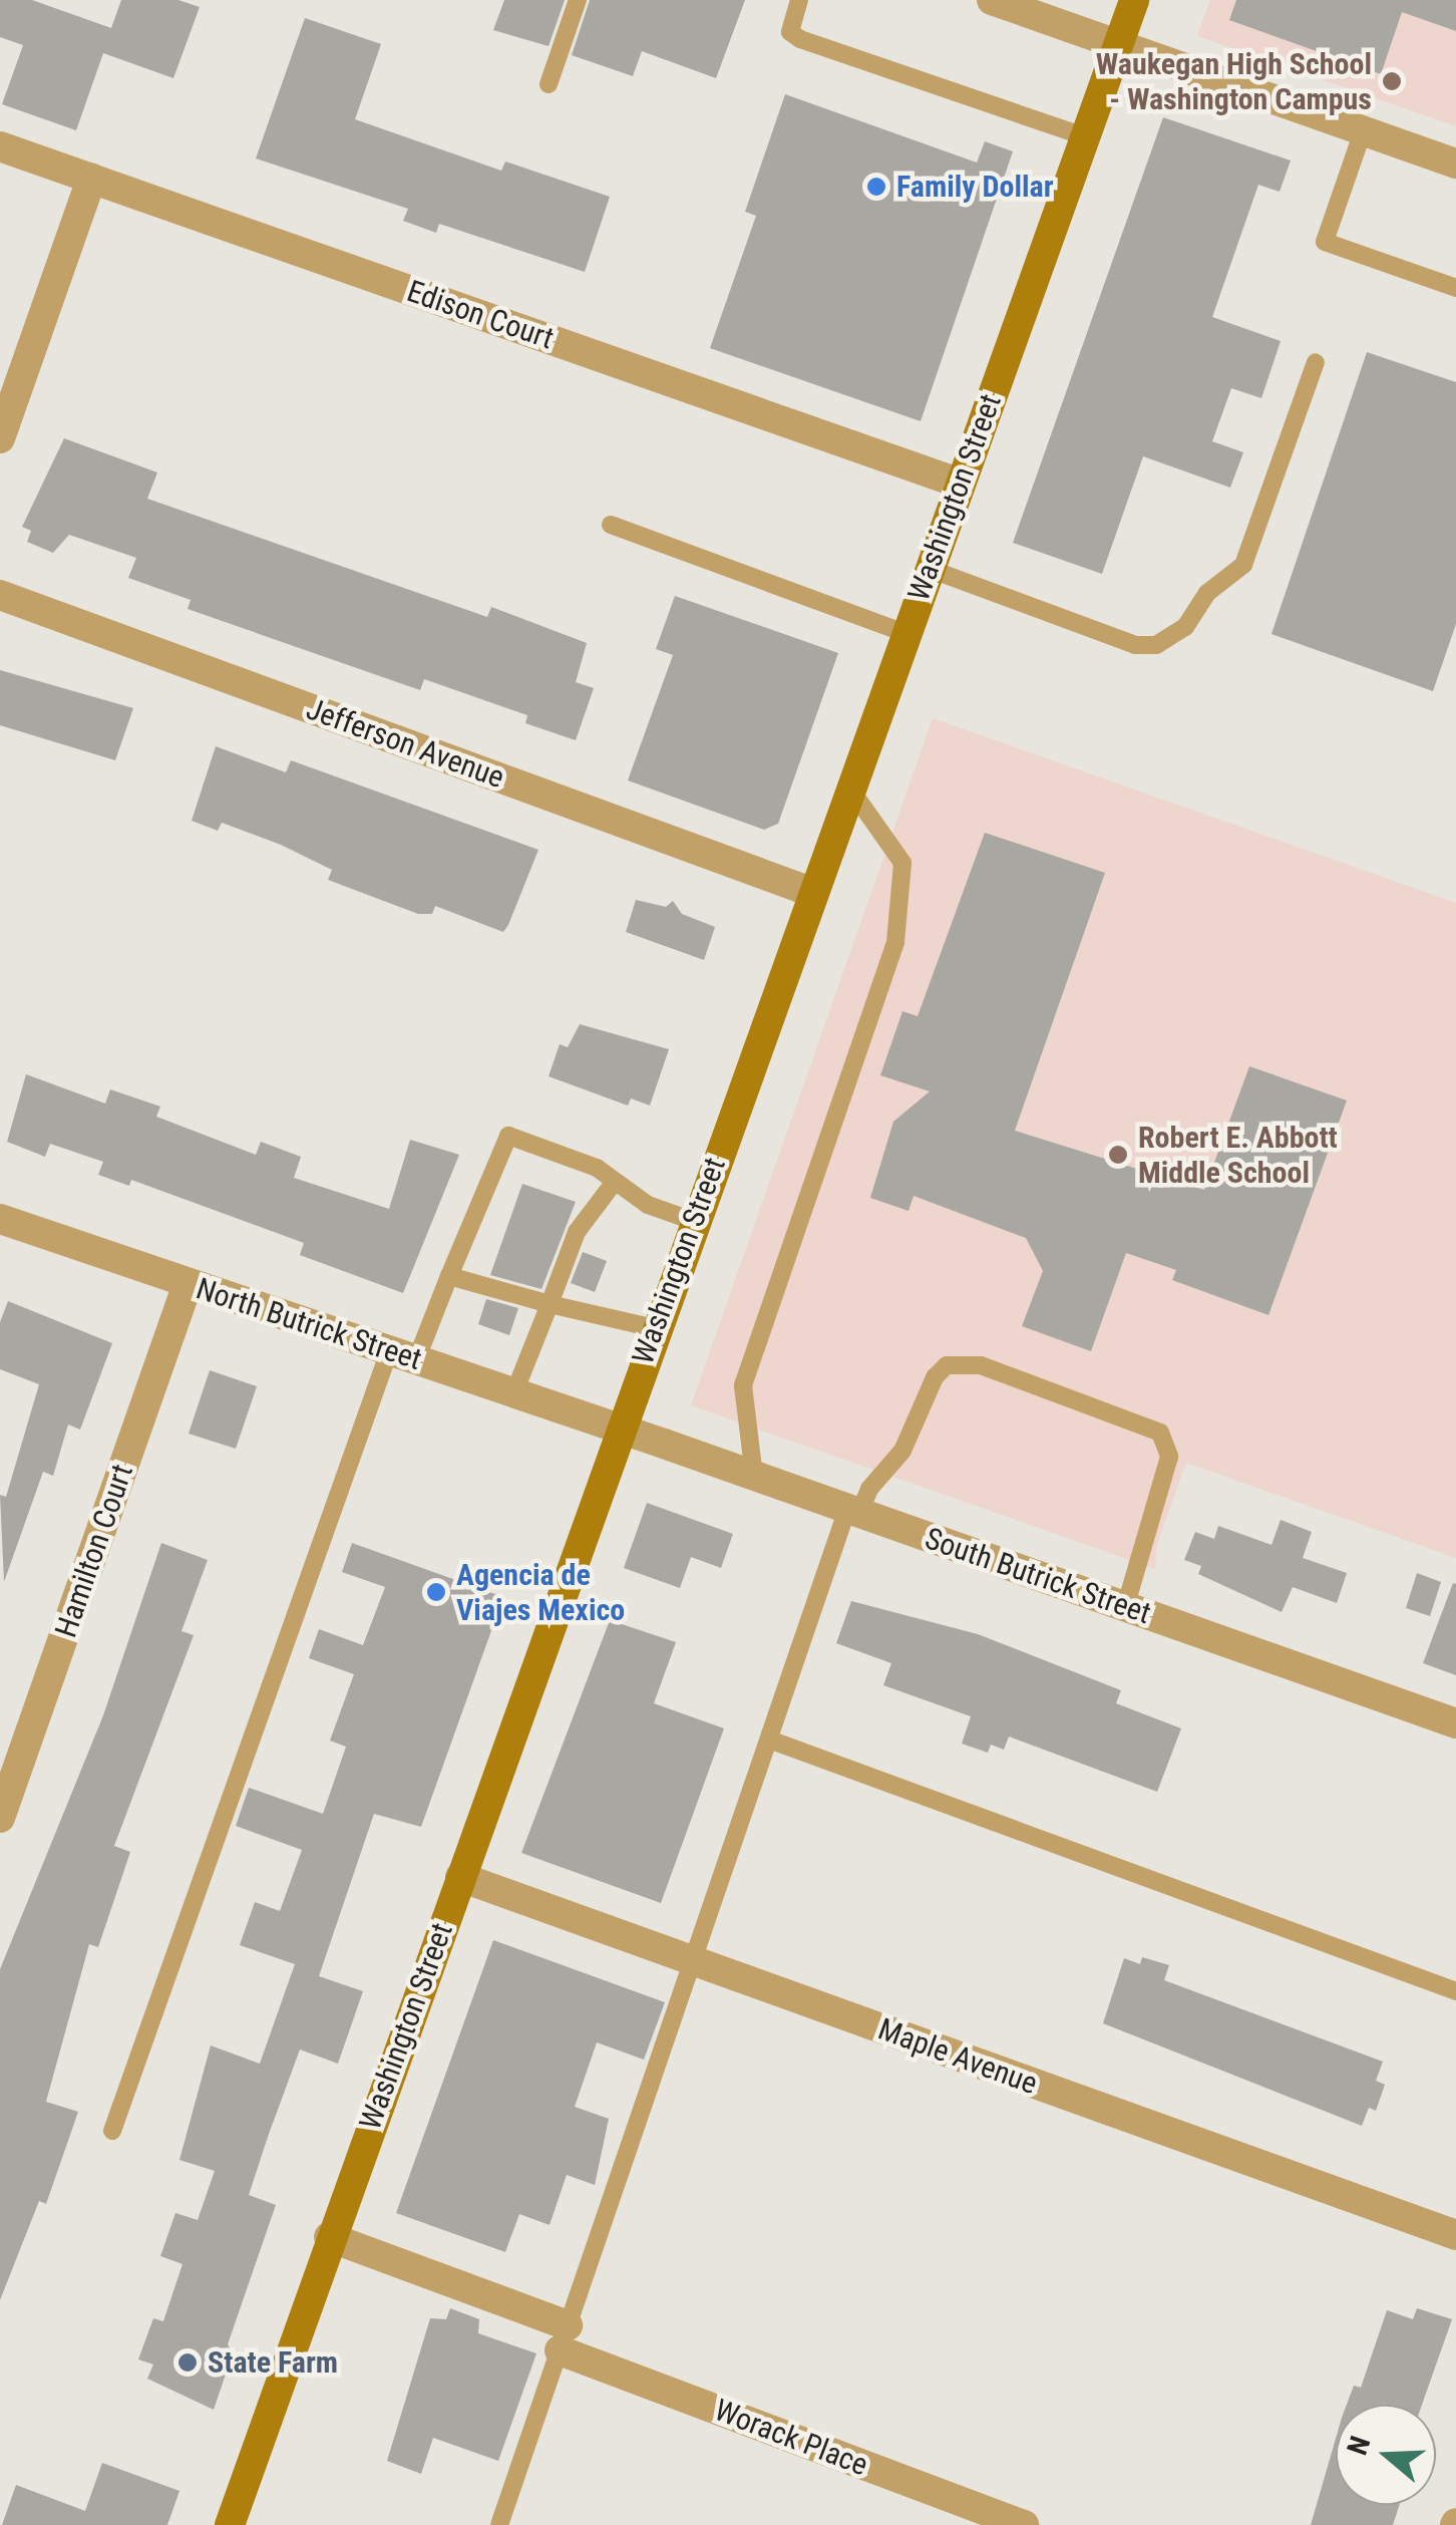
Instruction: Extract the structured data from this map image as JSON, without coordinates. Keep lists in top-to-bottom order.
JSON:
{
  "streets": {
    "main road": ["Washington Street"],
    "street": [
      "Edison Court",
      "Jefferson Avenue",
      "North Butrick Street",
      "Hamilton Court",
      "South Butrick Street",
      "Maple Avenue",
      "Worack Place"
    ]
  },
  "crossings": [
    ["Edison Court", "Washington Street"],
    ["Washington Street", "Jefferson Avenue"],
    ["Washington Street", "North Butrick Street"],
    ["Washington Street", "South Butrick Street"],
    ["Washington Street", "Maple Avenue"],
    ["Washington Street", "Worack Place"],
    ["North Butrick Street", "Hamilton Court"],
    ["North Butrick Street", "South Butrick Street"]
  ],
  "places": [
    "Waukegan High School - Washington Campus",
    "Family Dollar",
    "Robert E. Abbott Middle School",
    "Agencia de Viajes Mexico",
    "State Farm"
  ],
  "north": "left"
}
